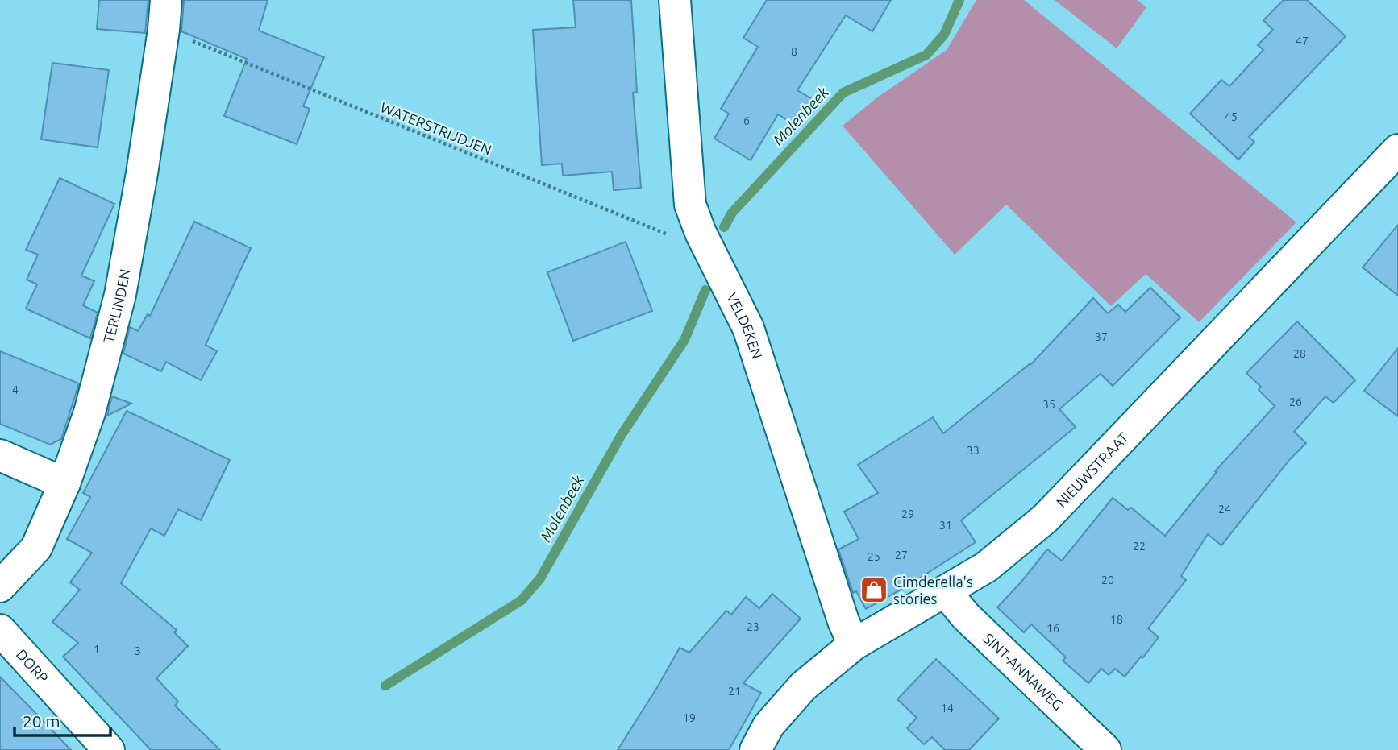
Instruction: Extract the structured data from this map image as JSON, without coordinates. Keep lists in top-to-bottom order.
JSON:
{
  "streets": {
    "street": [
      "TERLINDEN",
      "VELDEKEN",
      "NIEUWSTRAAT",
      "DORP",
      "SINT-ANNAWEG"
    ],
    "path": ["WATERSTRIJDJEN"]
  },
  "crossings": [
    ["WATERSTRIJDJEN", "TERLINDEN"],
    ["WATERSTRIJDJEN", "VELDEKEN"],
    ["VELDEKEN", "NIEUWSTRAAT"],
    ["NIEUWSTRAAT", "SINT-ANNAWEG"]
  ],
  "water": ["Molenbeek"],
  "places": {
    "shop": ["Cimderella's stories"]
  },
  "house_numbers": [
    "47",
    "8",
    "45",
    "6",
    "37",
    "28",
    "4",
    "26",
    "35",
    "33",
    "24",
    "29",
    "31",
    "22",
    "27",
    "25",
    "20",
    "18",
    "23",
    "16",
    "1",
    "3",
    "21",
    "14",
    "19"
  ],
  "scale_bar": "20 m"
}
